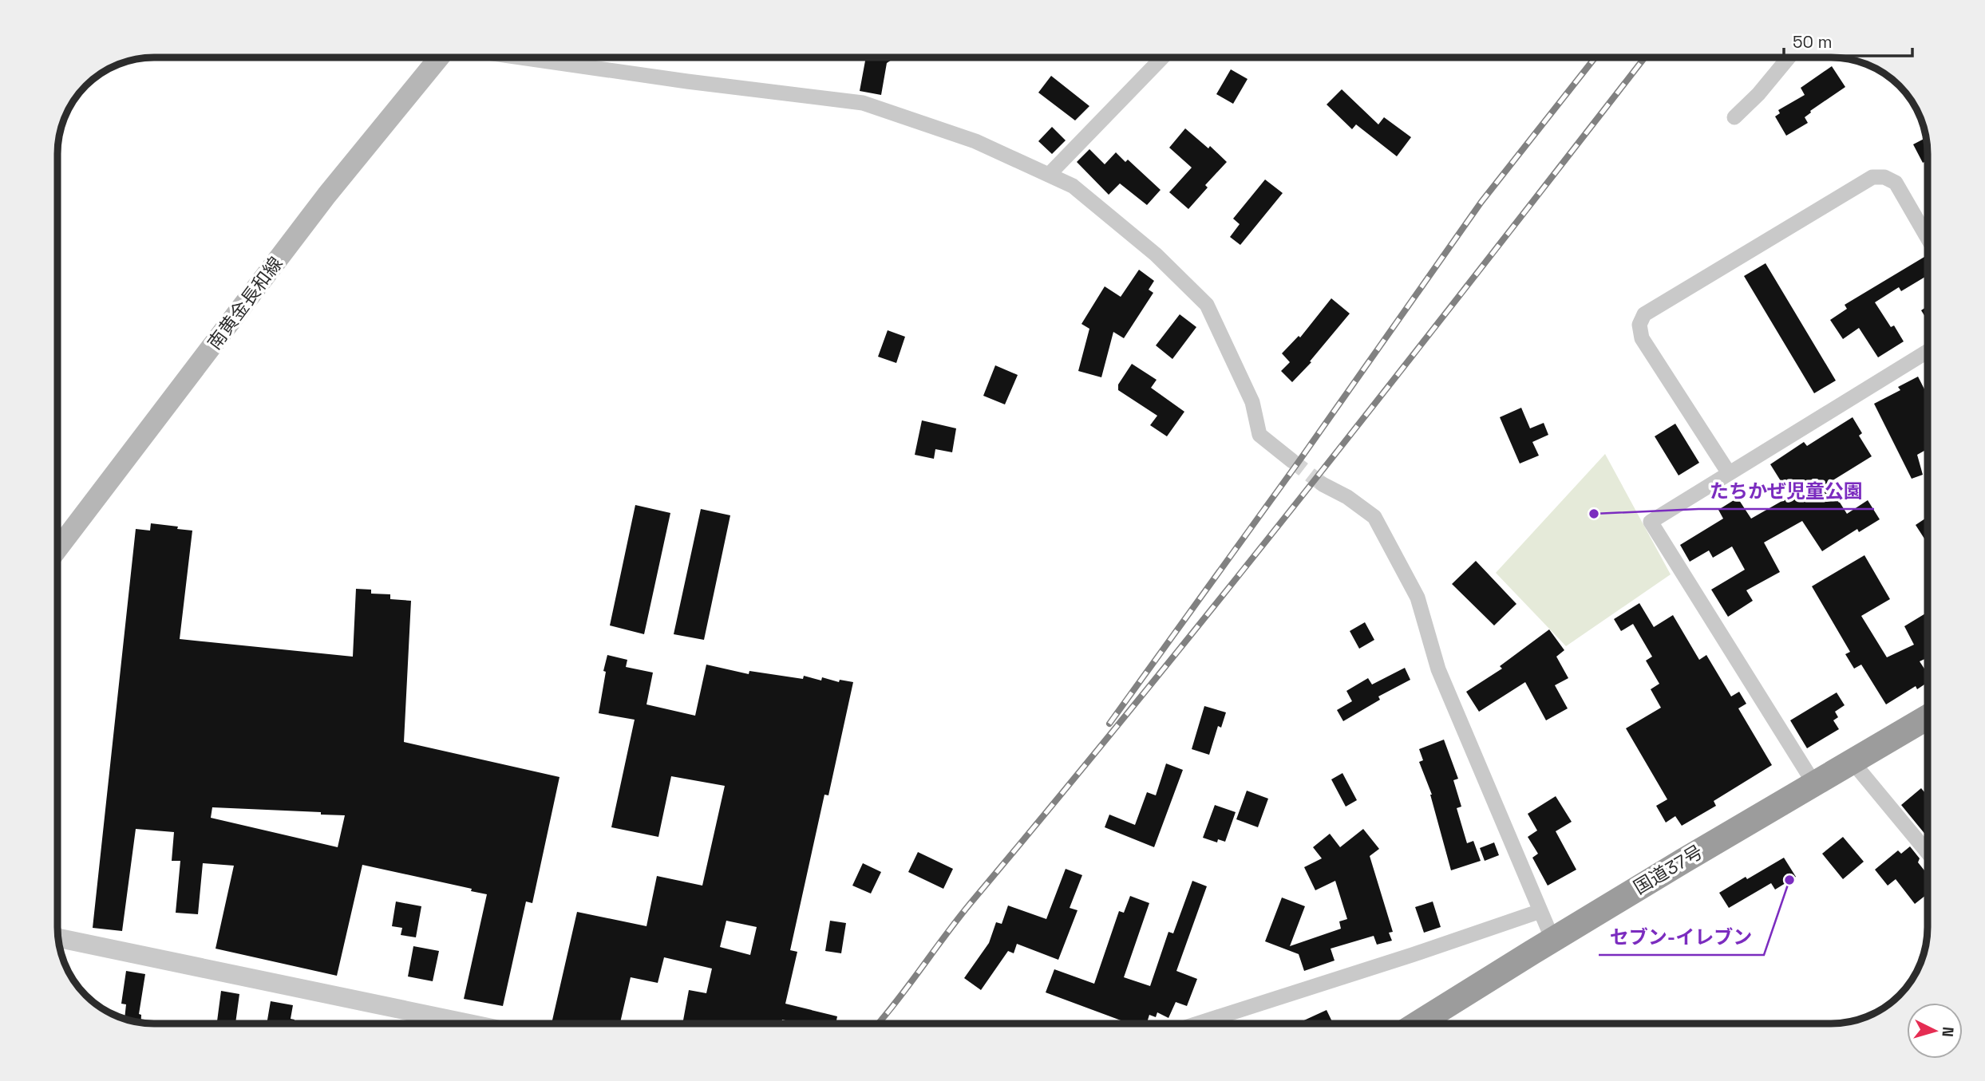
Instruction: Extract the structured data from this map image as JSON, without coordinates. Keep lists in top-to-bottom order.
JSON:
{
  "streets": {
    "highway": ["国道37号"],
    "main road": ["南黄金長和線"]
  },
  "places": ["たちかぜ児童公園", "セブン-イレブン"],
  "scale_bar": "50 m",
  "north": "right"
}
